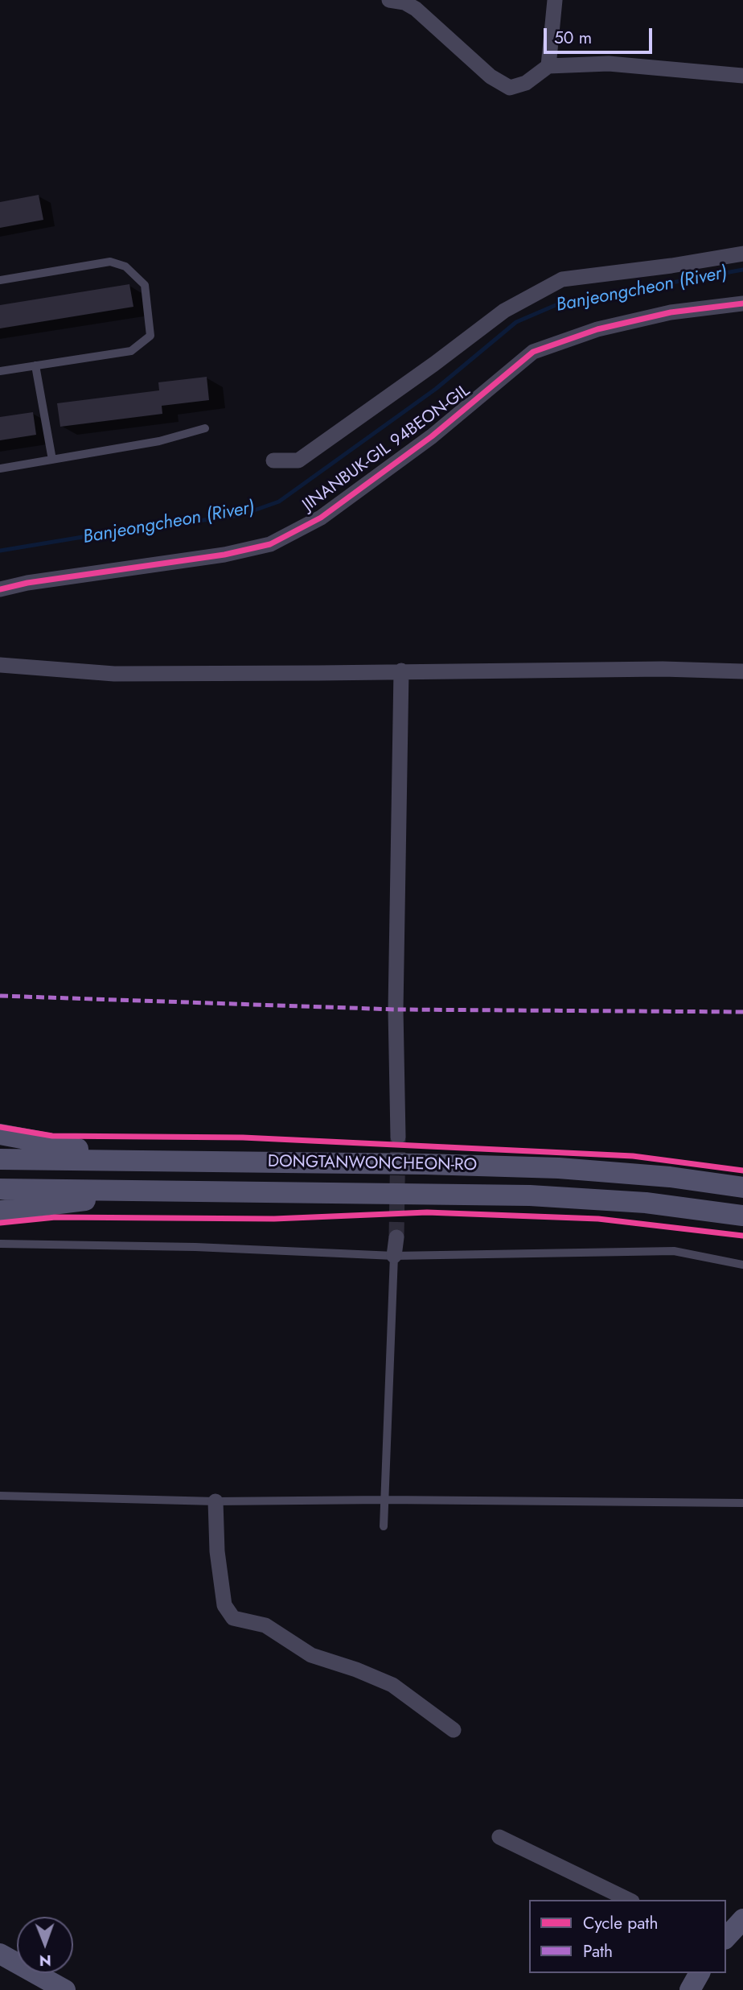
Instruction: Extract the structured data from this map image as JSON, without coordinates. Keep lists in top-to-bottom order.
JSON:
{
  "streets": {
    "main road": ["DONGTANWONCHEON-RO"],
    "street": ["JINANBUK-GIL 94BEON-GIL"]
  },
  "water": ["Banjeongcheon (River)"],
  "legend": ["Cycle path", "Path"],
  "scale_bar": "50 m",
  "north": "bottom"
}
